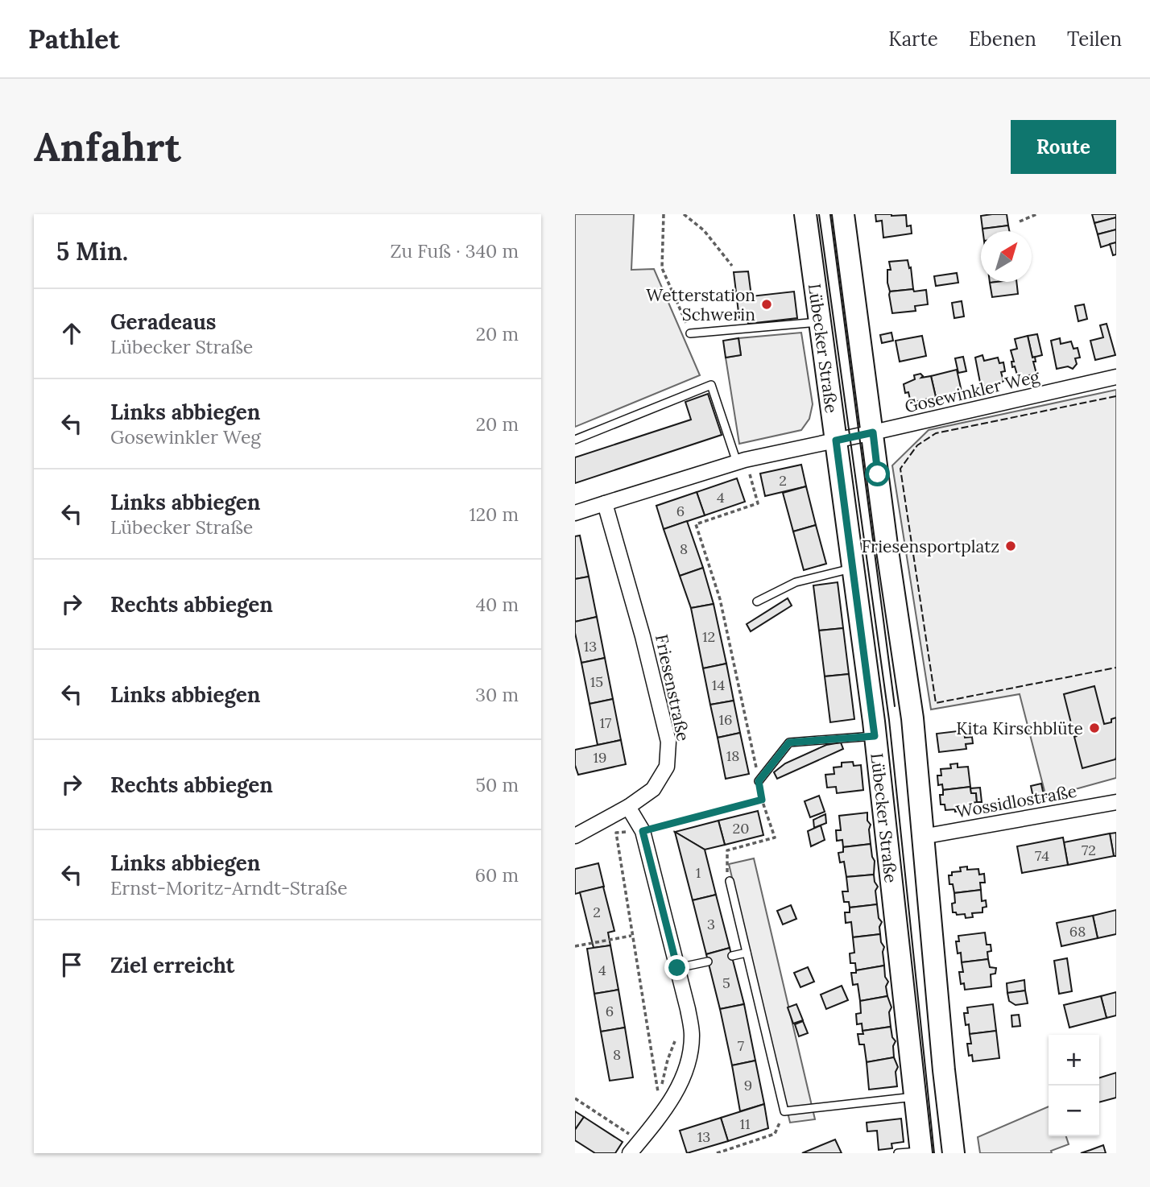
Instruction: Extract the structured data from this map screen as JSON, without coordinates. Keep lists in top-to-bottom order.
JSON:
{
  "streets": {
    "street": [
      "Lübecker Straße",
      "Gosewinkler Weg",
      "Friesenstraße",
      "Wossidlostraße"
    ]
  },
  "crossings": [
    ["Lübecker Straße", "Gosewinkler Weg"],
    ["Lübecker Straße", "Wossidlostraße"]
  ],
  "places": ["Wetterstation Schwerin", "Friesensportplatz", "Kita Kirschblüte"],
  "house_numbers": [
    "2",
    "4",
    "6",
    "8",
    "12",
    "13",
    "15",
    "14",
    "16",
    "17",
    "18",
    "19",
    "20",
    "72",
    "74",
    "1",
    "2",
    "3",
    "68",
    "4",
    "5",
    "6",
    "7",
    "8",
    "9",
    "11",
    "13"
  ],
  "north": "top right",
  "page": {
    "header": "Pathlet",
    "nav": ["Karte", "Ebenen", "Teilen"],
    "buttons": "Route",
    "title": "Anfahrt",
    "heading": ["5 Min.", "Zu Fuß · 340 m"],
    "list": [
      ["Geradeaus", "Lübecker Straße", "20 m"],
      ["Links abbiegen", "Gosewinkler Weg", "20 m"],
      ["Links abbiegen", "Lübecker Straße", "120 m"],
      ["Rechts abbiegen", "40 m"],
      ["Links abbiegen", "30 m"],
      ["Rechts abbiegen", "50 m"],
      ["Links abbiegen", "Ernst-Moritz-Arndt-Straße", "60 m"],
      "Ziel erreicht"
    ],
    "map_buttons": ["+", "−"]
  }
}
